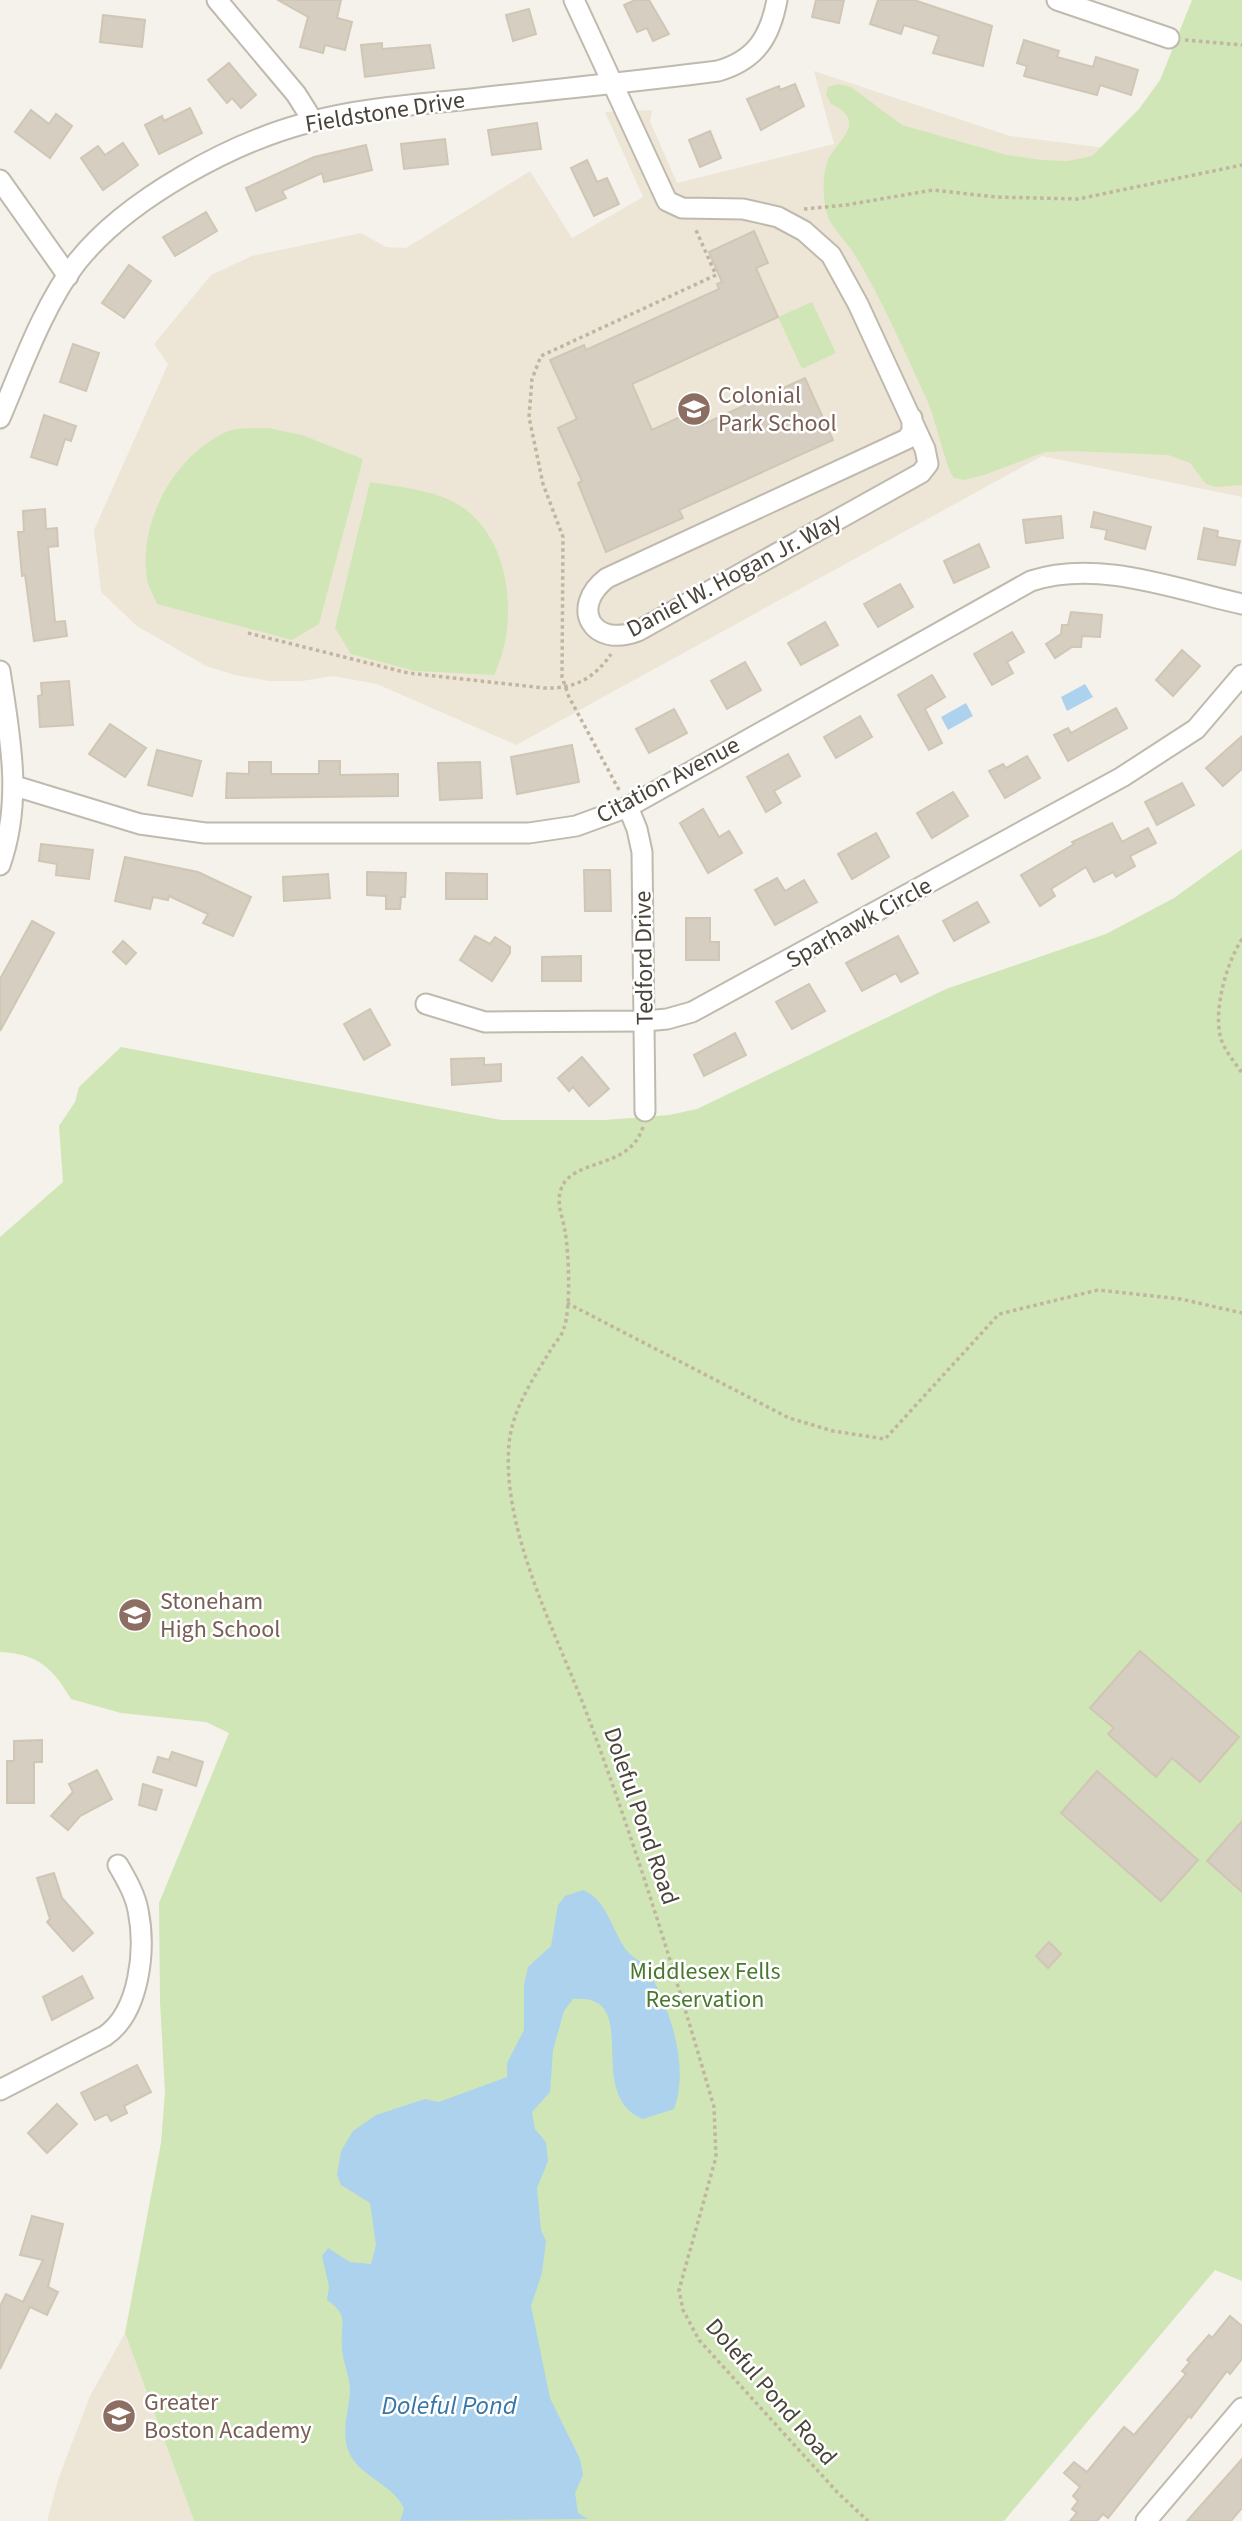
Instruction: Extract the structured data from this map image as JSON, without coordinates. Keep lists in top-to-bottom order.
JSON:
{
  "streets": {
    "street": [
      "Fieldstone Drive",
      "Daniel W. Hogan Jr. Way",
      "Citation Avenue",
      "Sparhawk Circle",
      "Tedford Drive"
    ],
    "path": ["Doleful Pond Road"]
  },
  "crossings": [
    ["Citation Avenue", "Tedford Drive"],
    ["Sparhawk Circle", "Tedford Drive"],
    ["Tedford Drive", "Doleful Pond Road"]
  ],
  "water": ["Doleful Pond"],
  "parks": ["Middlesex Fells Reservation"],
  "places": {
    "school or university": ["Colonial Park School", "Stoneham High School", "Greater Boston Academy"]
  }
}
